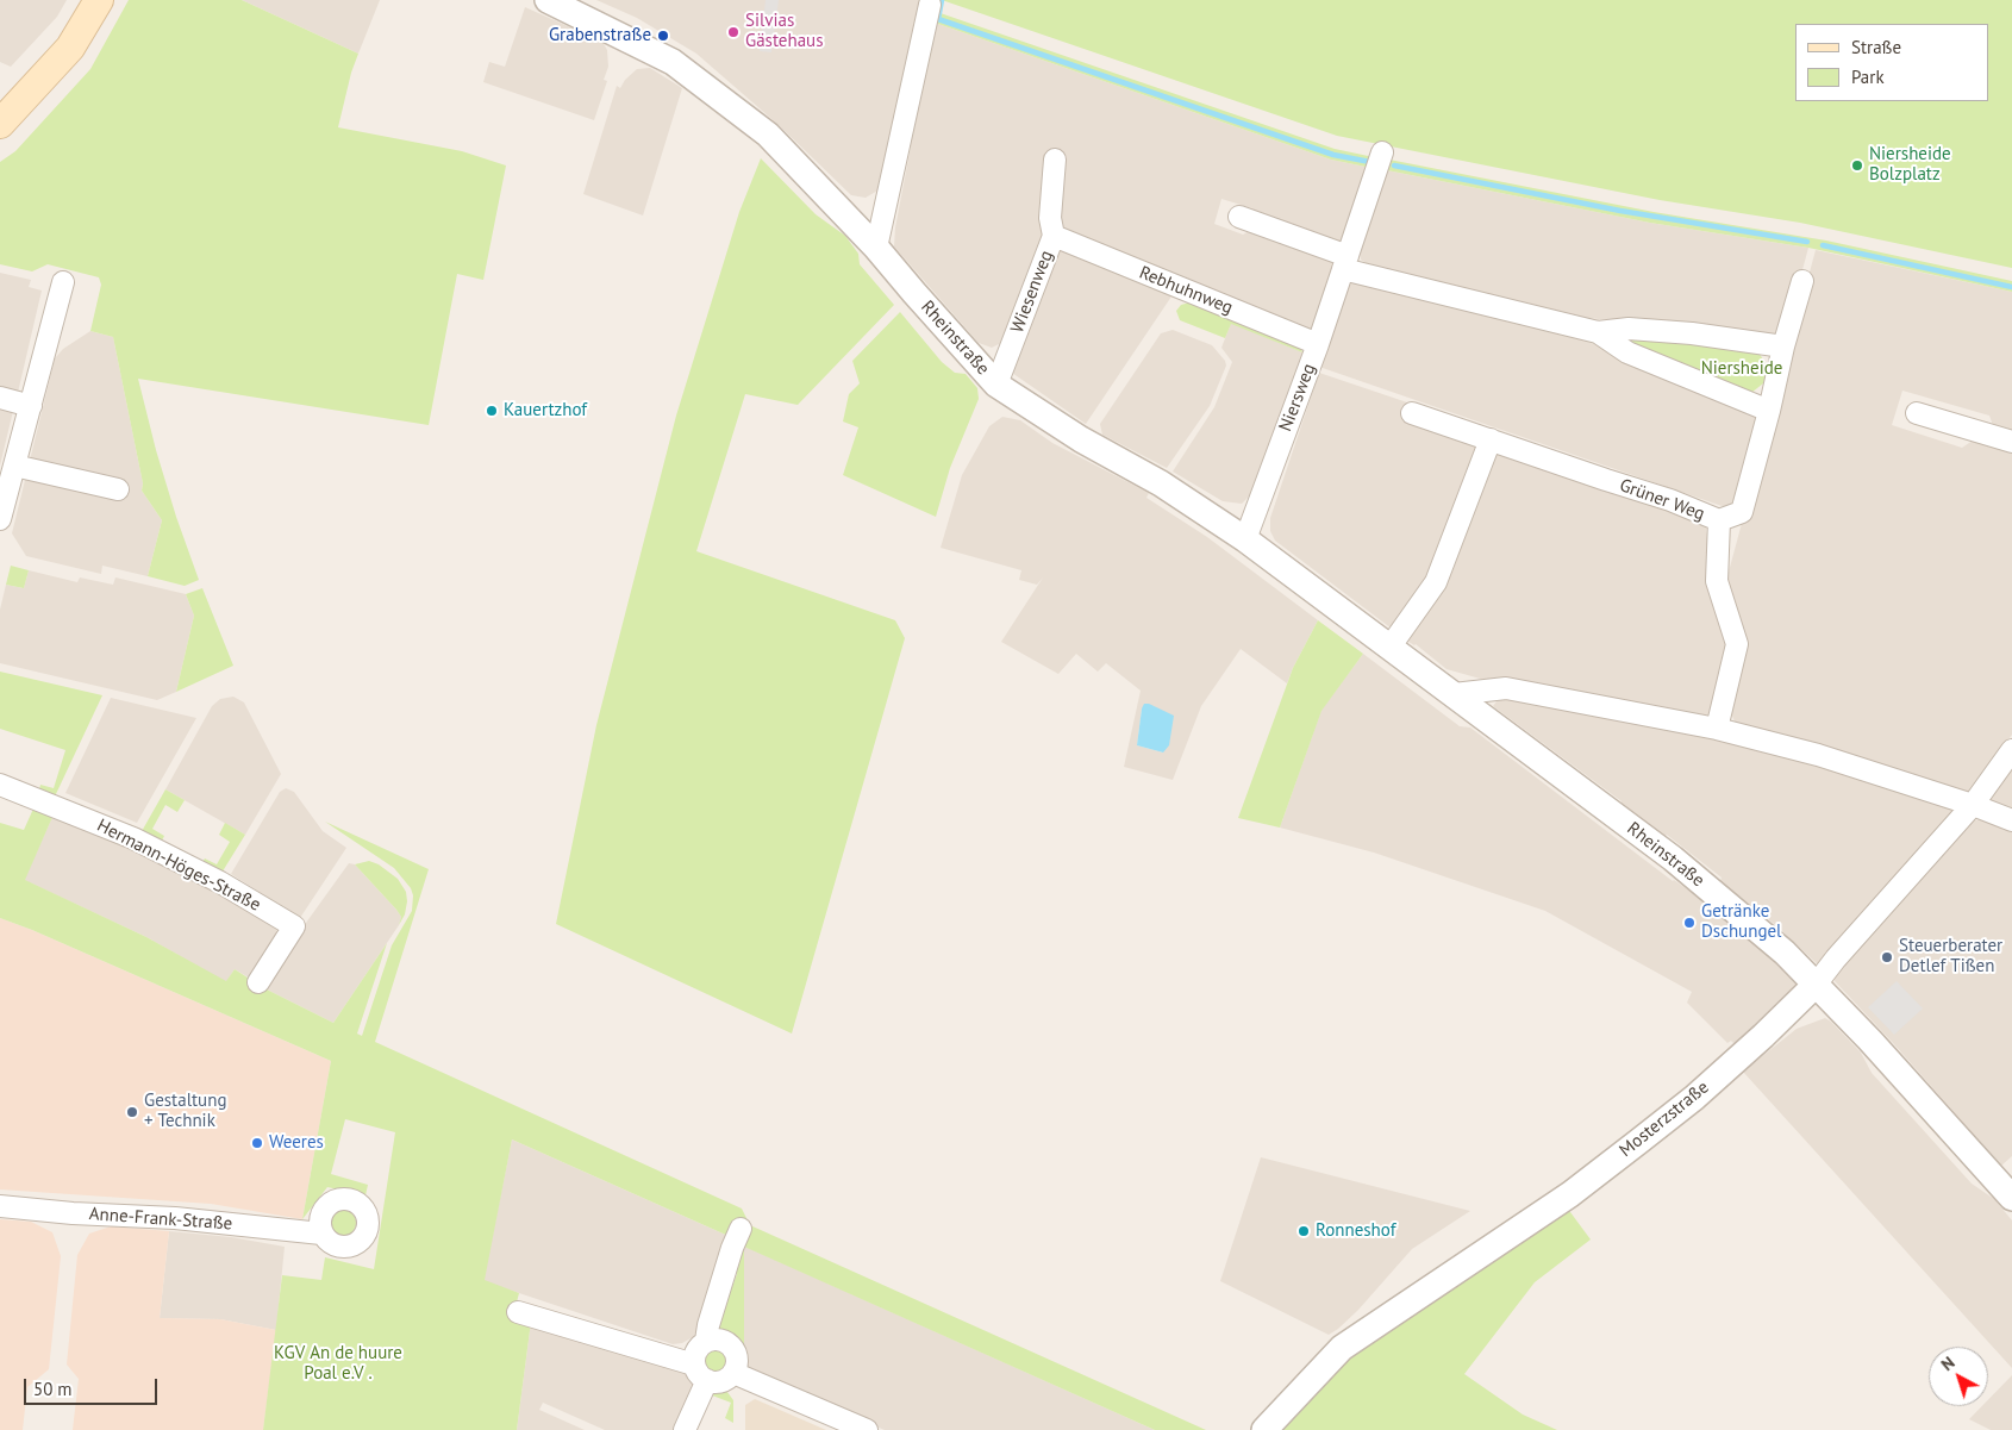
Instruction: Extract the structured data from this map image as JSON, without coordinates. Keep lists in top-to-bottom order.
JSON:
{
  "streets": {
    "street": [
      "Rebhuhnweg",
      "Wiesenweg",
      "Rheinstraße",
      "Niersweg",
      "Grüner Weg",
      "Hermann-Höges-Straße",
      "Mosterzstraße",
      "Anne-Frank-Straße"
    ]
  },
  "crossings": [
    ["Rebhuhnweg", "Wiesenweg"],
    ["Rebhuhnweg", "Niersweg"],
    ["Wiesenweg", "Rheinstraße"],
    ["Rheinstraße", "Niersweg"],
    ["Rheinstraße", "Mosterzstraße"]
  ],
  "parks": ["Niersheide", "KGV An de huure Poal e.V ."],
  "places": [
    "Silvias Gästehaus",
    "Grabenstraße",
    "Niersheide Bolzplatz",
    "Kauertzhof",
    "Getränke Dschungel",
    "Steuerberater Detlef Tißen",
    "Gestaltung + Technik",
    "Weeres",
    "Ronneshof"
  ],
  "legend": ["Straße", "Park"],
  "scale_bar": "50 m",
  "north": "top left"
}
